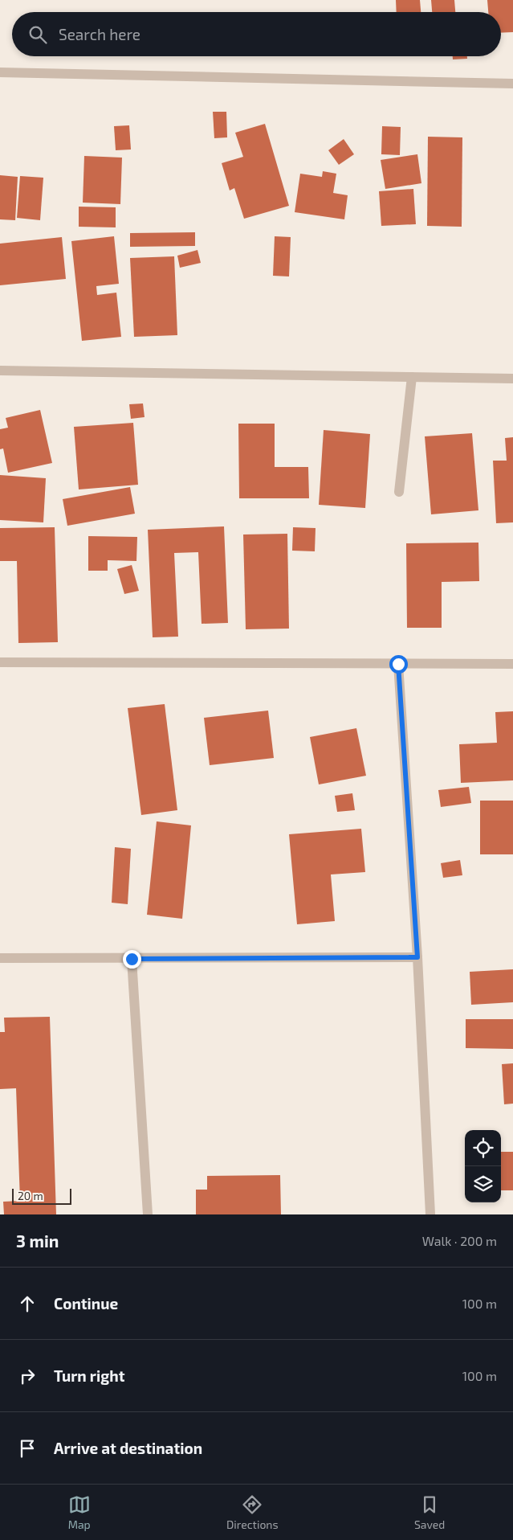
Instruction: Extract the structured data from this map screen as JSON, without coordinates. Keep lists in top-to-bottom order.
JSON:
{
  "scale_bar": "20 m",
  "page": {
    "search": "Search here",
    "scale": "20 m",
    "heading": ["3 min", "Walk · 200 m"],
    "list": [
      ["Continue", "100 m"],
      ["Turn right", "100 m"],
      "Arrive at destination"
    ],
    "nav": ["Map", "Directions", "Saved"]
  }
}
